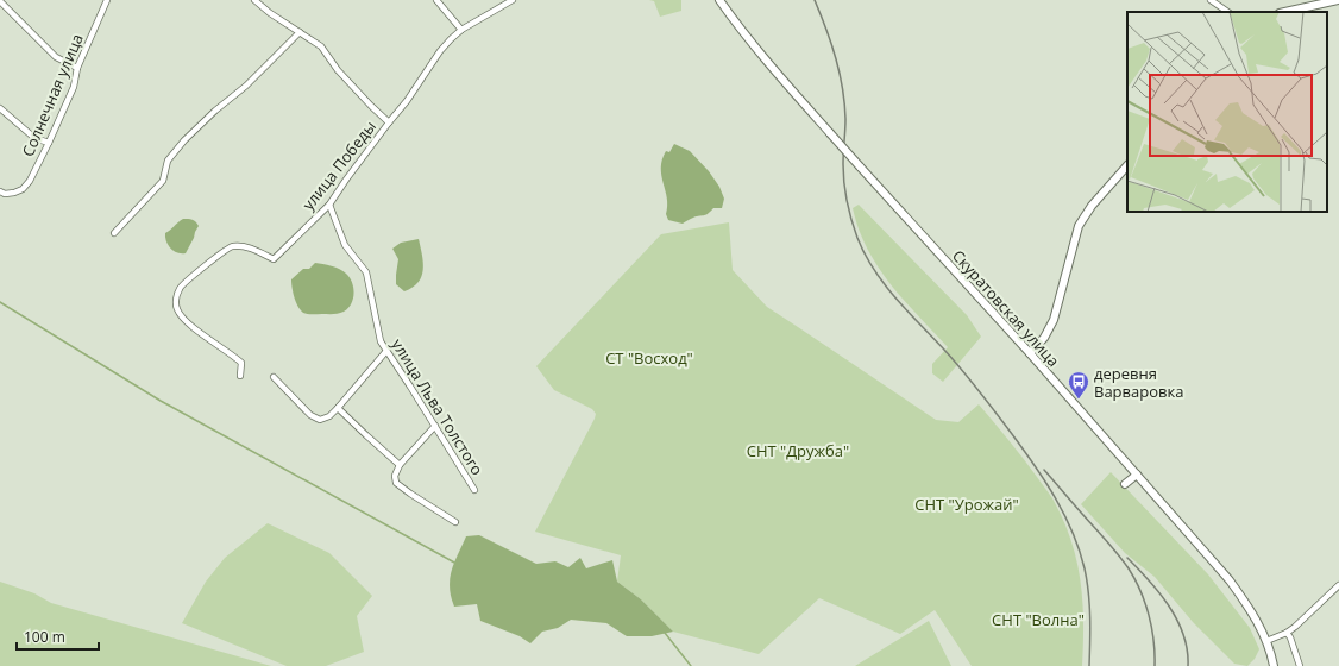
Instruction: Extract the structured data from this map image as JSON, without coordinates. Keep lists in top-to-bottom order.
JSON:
{
  "streets": {
    "street": [
      "Солнечная улица",
      "улица Победы",
      "Скуратовская улица",
      "улица Льва Толстого"
    ]
  },
  "crossings": [
    ["улица Победы", "улица Льва Толстого"]
  ],
  "parks": [
    "СТ \"Восход\"",
    "СНТ \"Дружба\"",
    "СНТ \"Урожай\"",
    "СНТ \"Волна\""
  ],
  "places": {
    "bus stop": ["деревня Варваровка"]
  },
  "scale_bar": "100 m"
}
